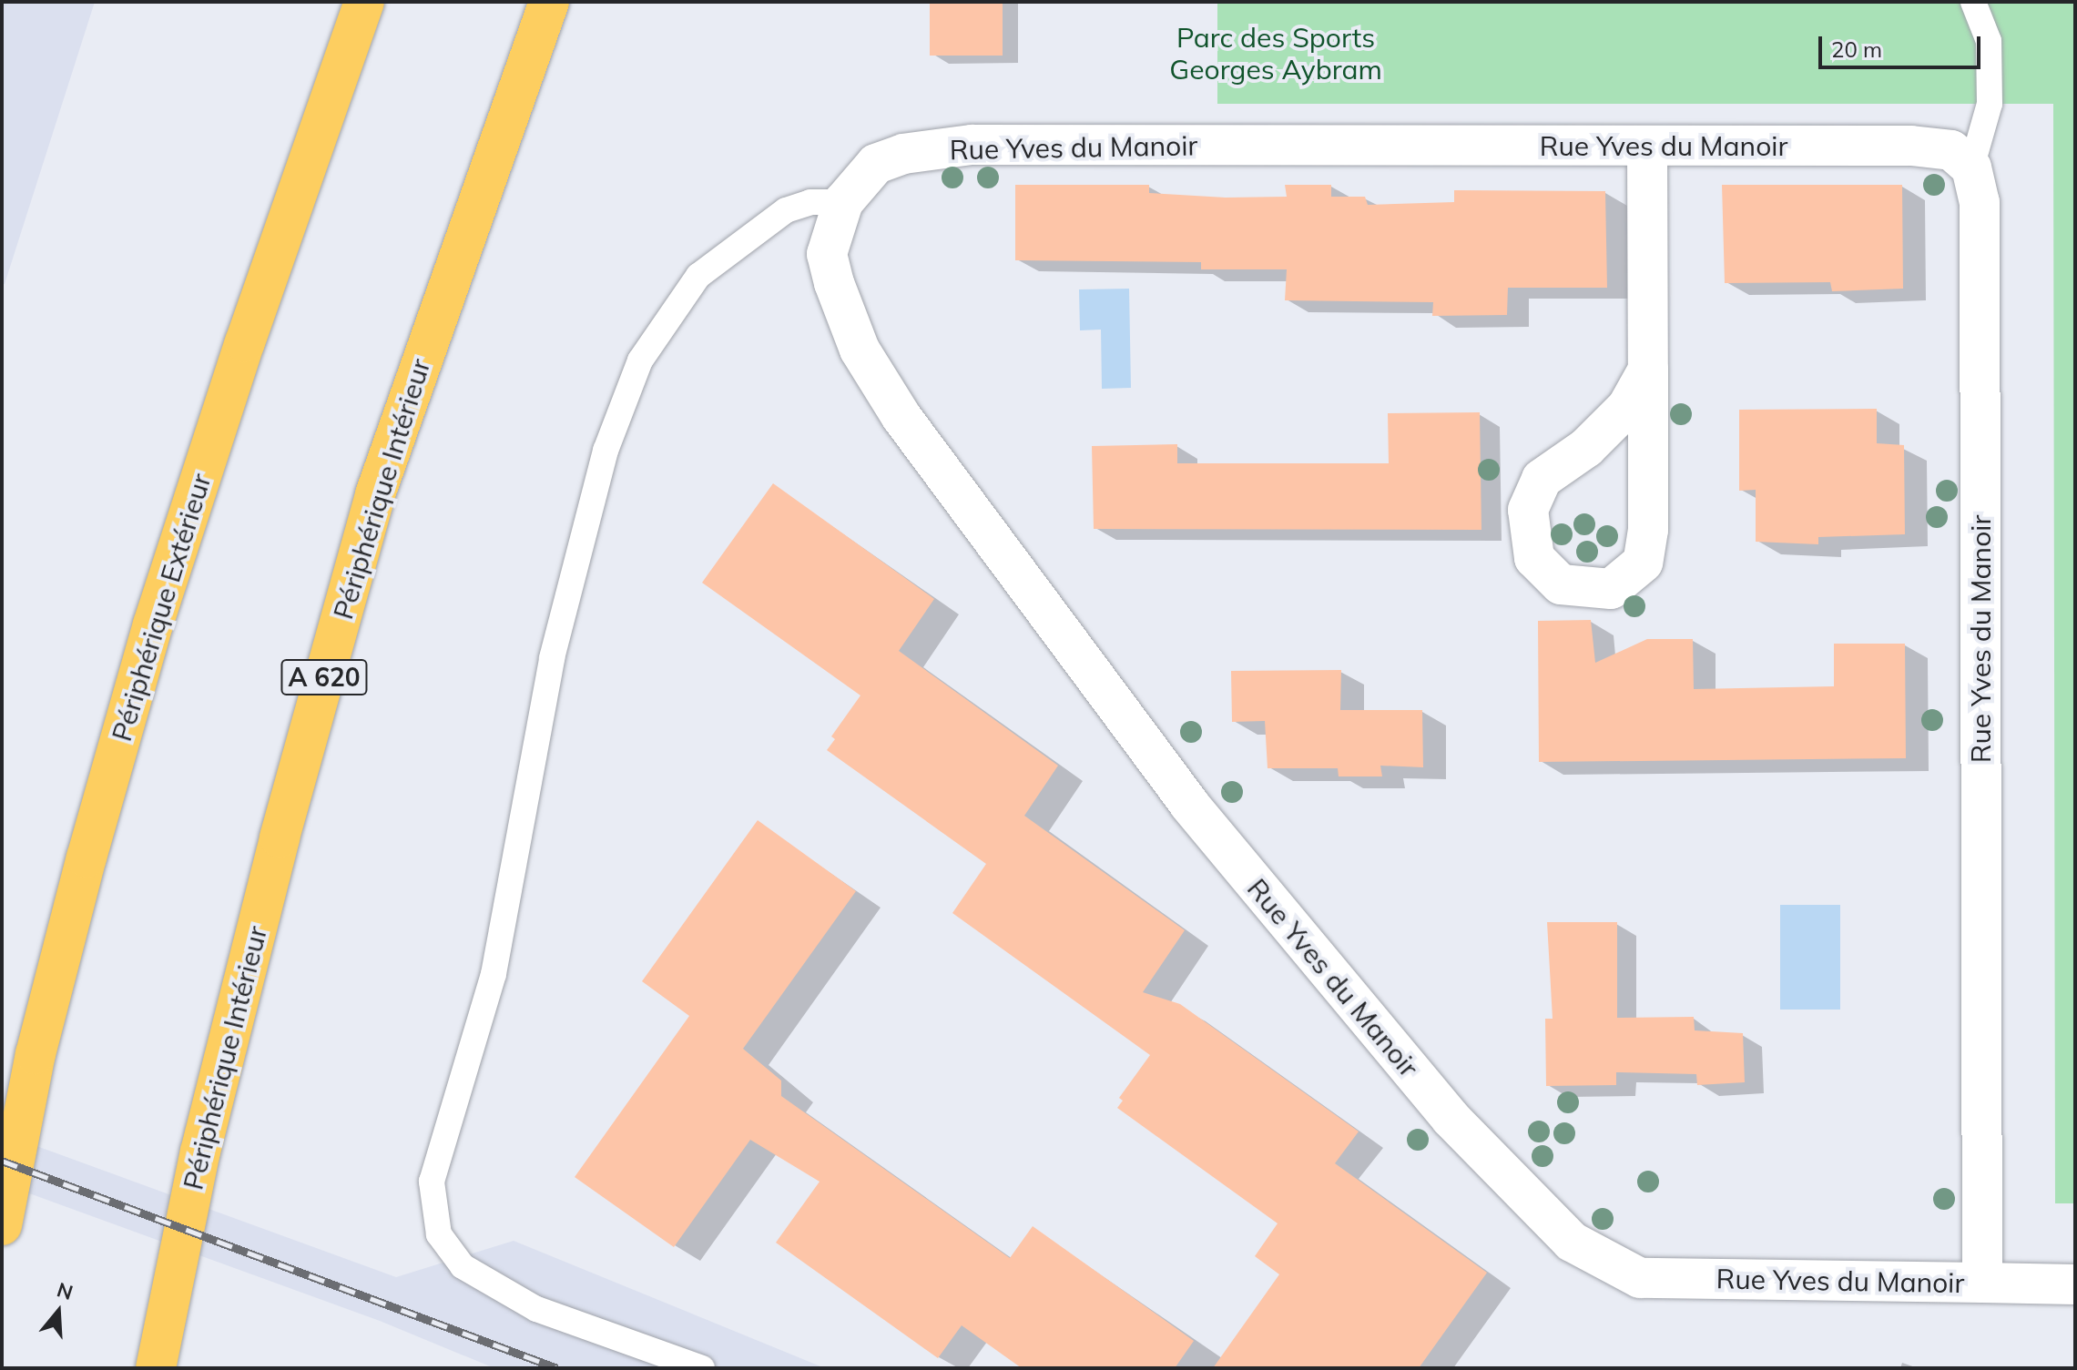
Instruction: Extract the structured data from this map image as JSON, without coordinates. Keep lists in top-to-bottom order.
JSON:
{
  "streets": {
    "highway": ["Périphérique Intérieur", "Périphérique Extérieur", "A 620"],
    "street": ["Rue Yves du Manoir"]
  },
  "parks": ["Parc des Sports Georges Aybram"],
  "scale_bar": "20 m",
  "north": "top"
}
